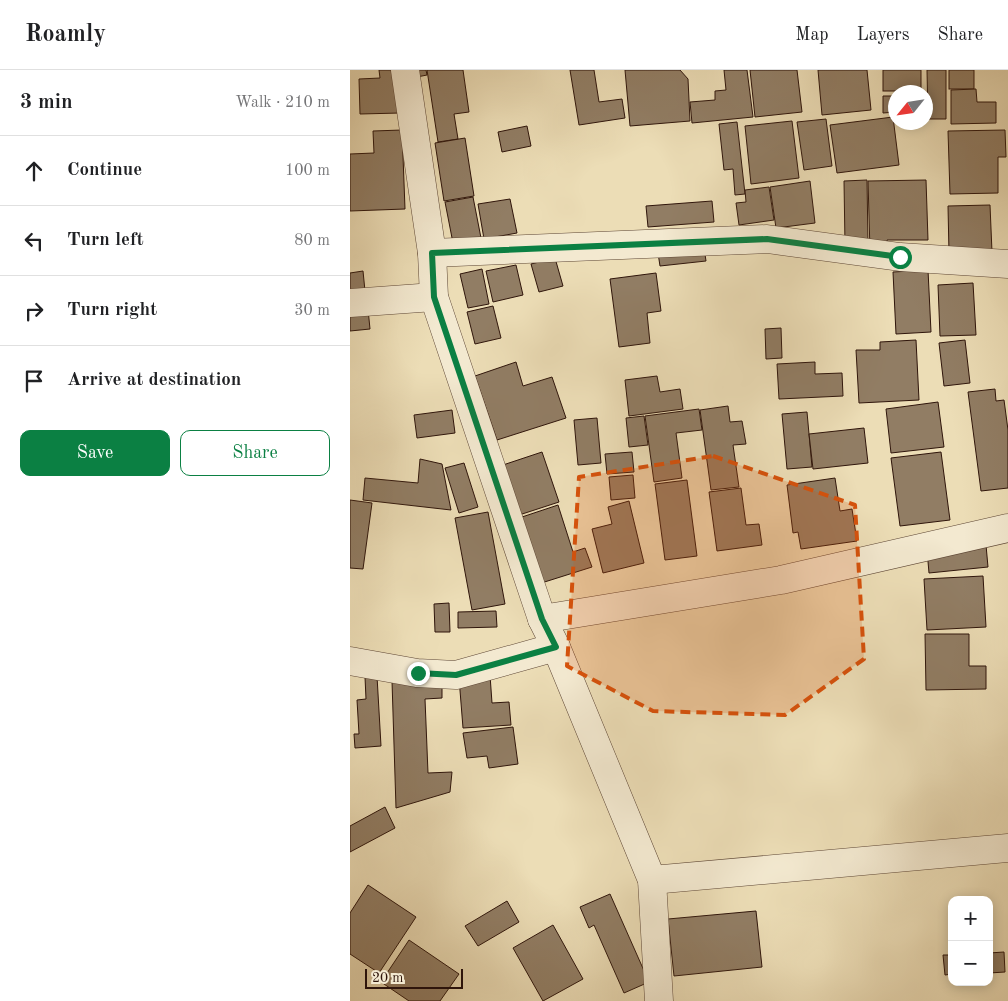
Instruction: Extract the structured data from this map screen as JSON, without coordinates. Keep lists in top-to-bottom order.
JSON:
{
  "scale_bar": "20 m",
  "north": "bottom left",
  "page": {
    "header": "Roamly",
    "nav": ["Map", "Layers", "Share"],
    "heading": ["3 min", "Walk · 210 m"],
    "list": [
      ["Continue", "100 m"],
      ["Turn left", "80 m"],
      ["Turn right", "30 m"],
      "Arrive at destination"
    ],
    "buttons": ["Save", "Share"],
    "map_buttons": ["+", "−"],
    "scale": "20 m"
  }
}
